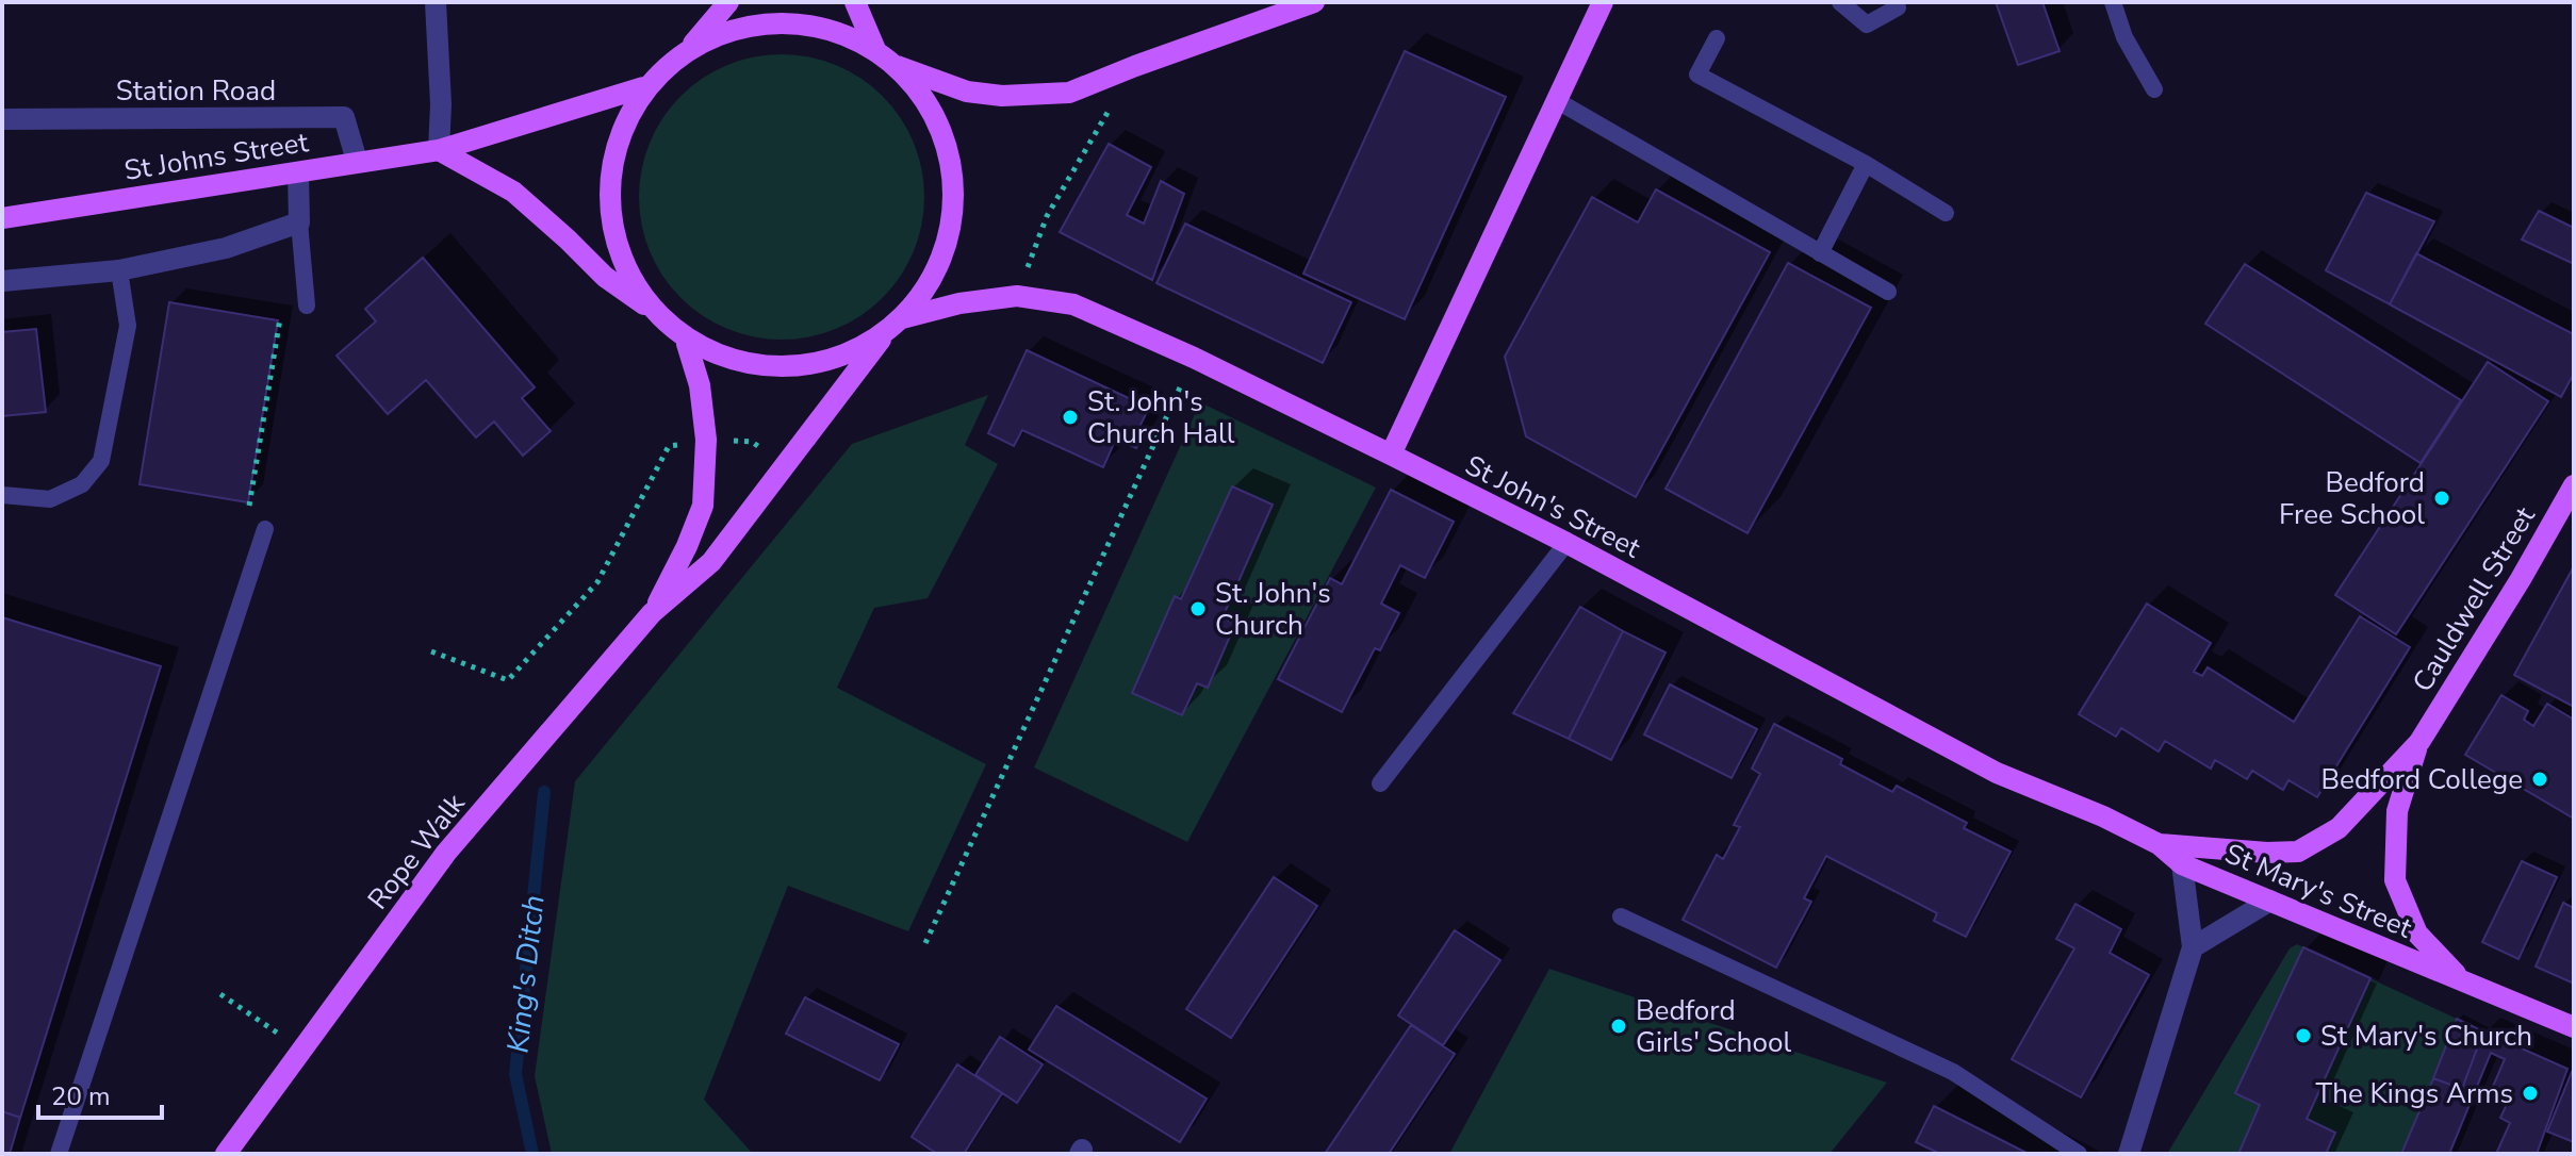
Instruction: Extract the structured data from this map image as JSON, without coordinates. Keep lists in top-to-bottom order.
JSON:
{
  "streets": {
    "main road": [
      "St Johns Street",
      "St John's Street",
      "Cauldwell Street",
      "Rope Walk",
      "St Mary's Street"
    ],
    "street": ["Station Road"]
  },
  "crossings": [
    ["Station Road", "St Johns Street"],
    ["St John's Street", "Cauldwell Street"],
    ["St John's Street", "Rope Walk"],
    ["St John's Street", "St Mary's Street"],
    ["Cauldwell Street", "St Mary's Street"]
  ],
  "water": ["King's Ditch"],
  "places": [
    "St. John's Church Hall",
    "Bedford Free School",
    "St. John's Church",
    "Bedford College",
    "Bedford Girls' School",
    "St Mary's Church",
    "The Kings Arms"
  ],
  "scale_bar": "20 m"
}
